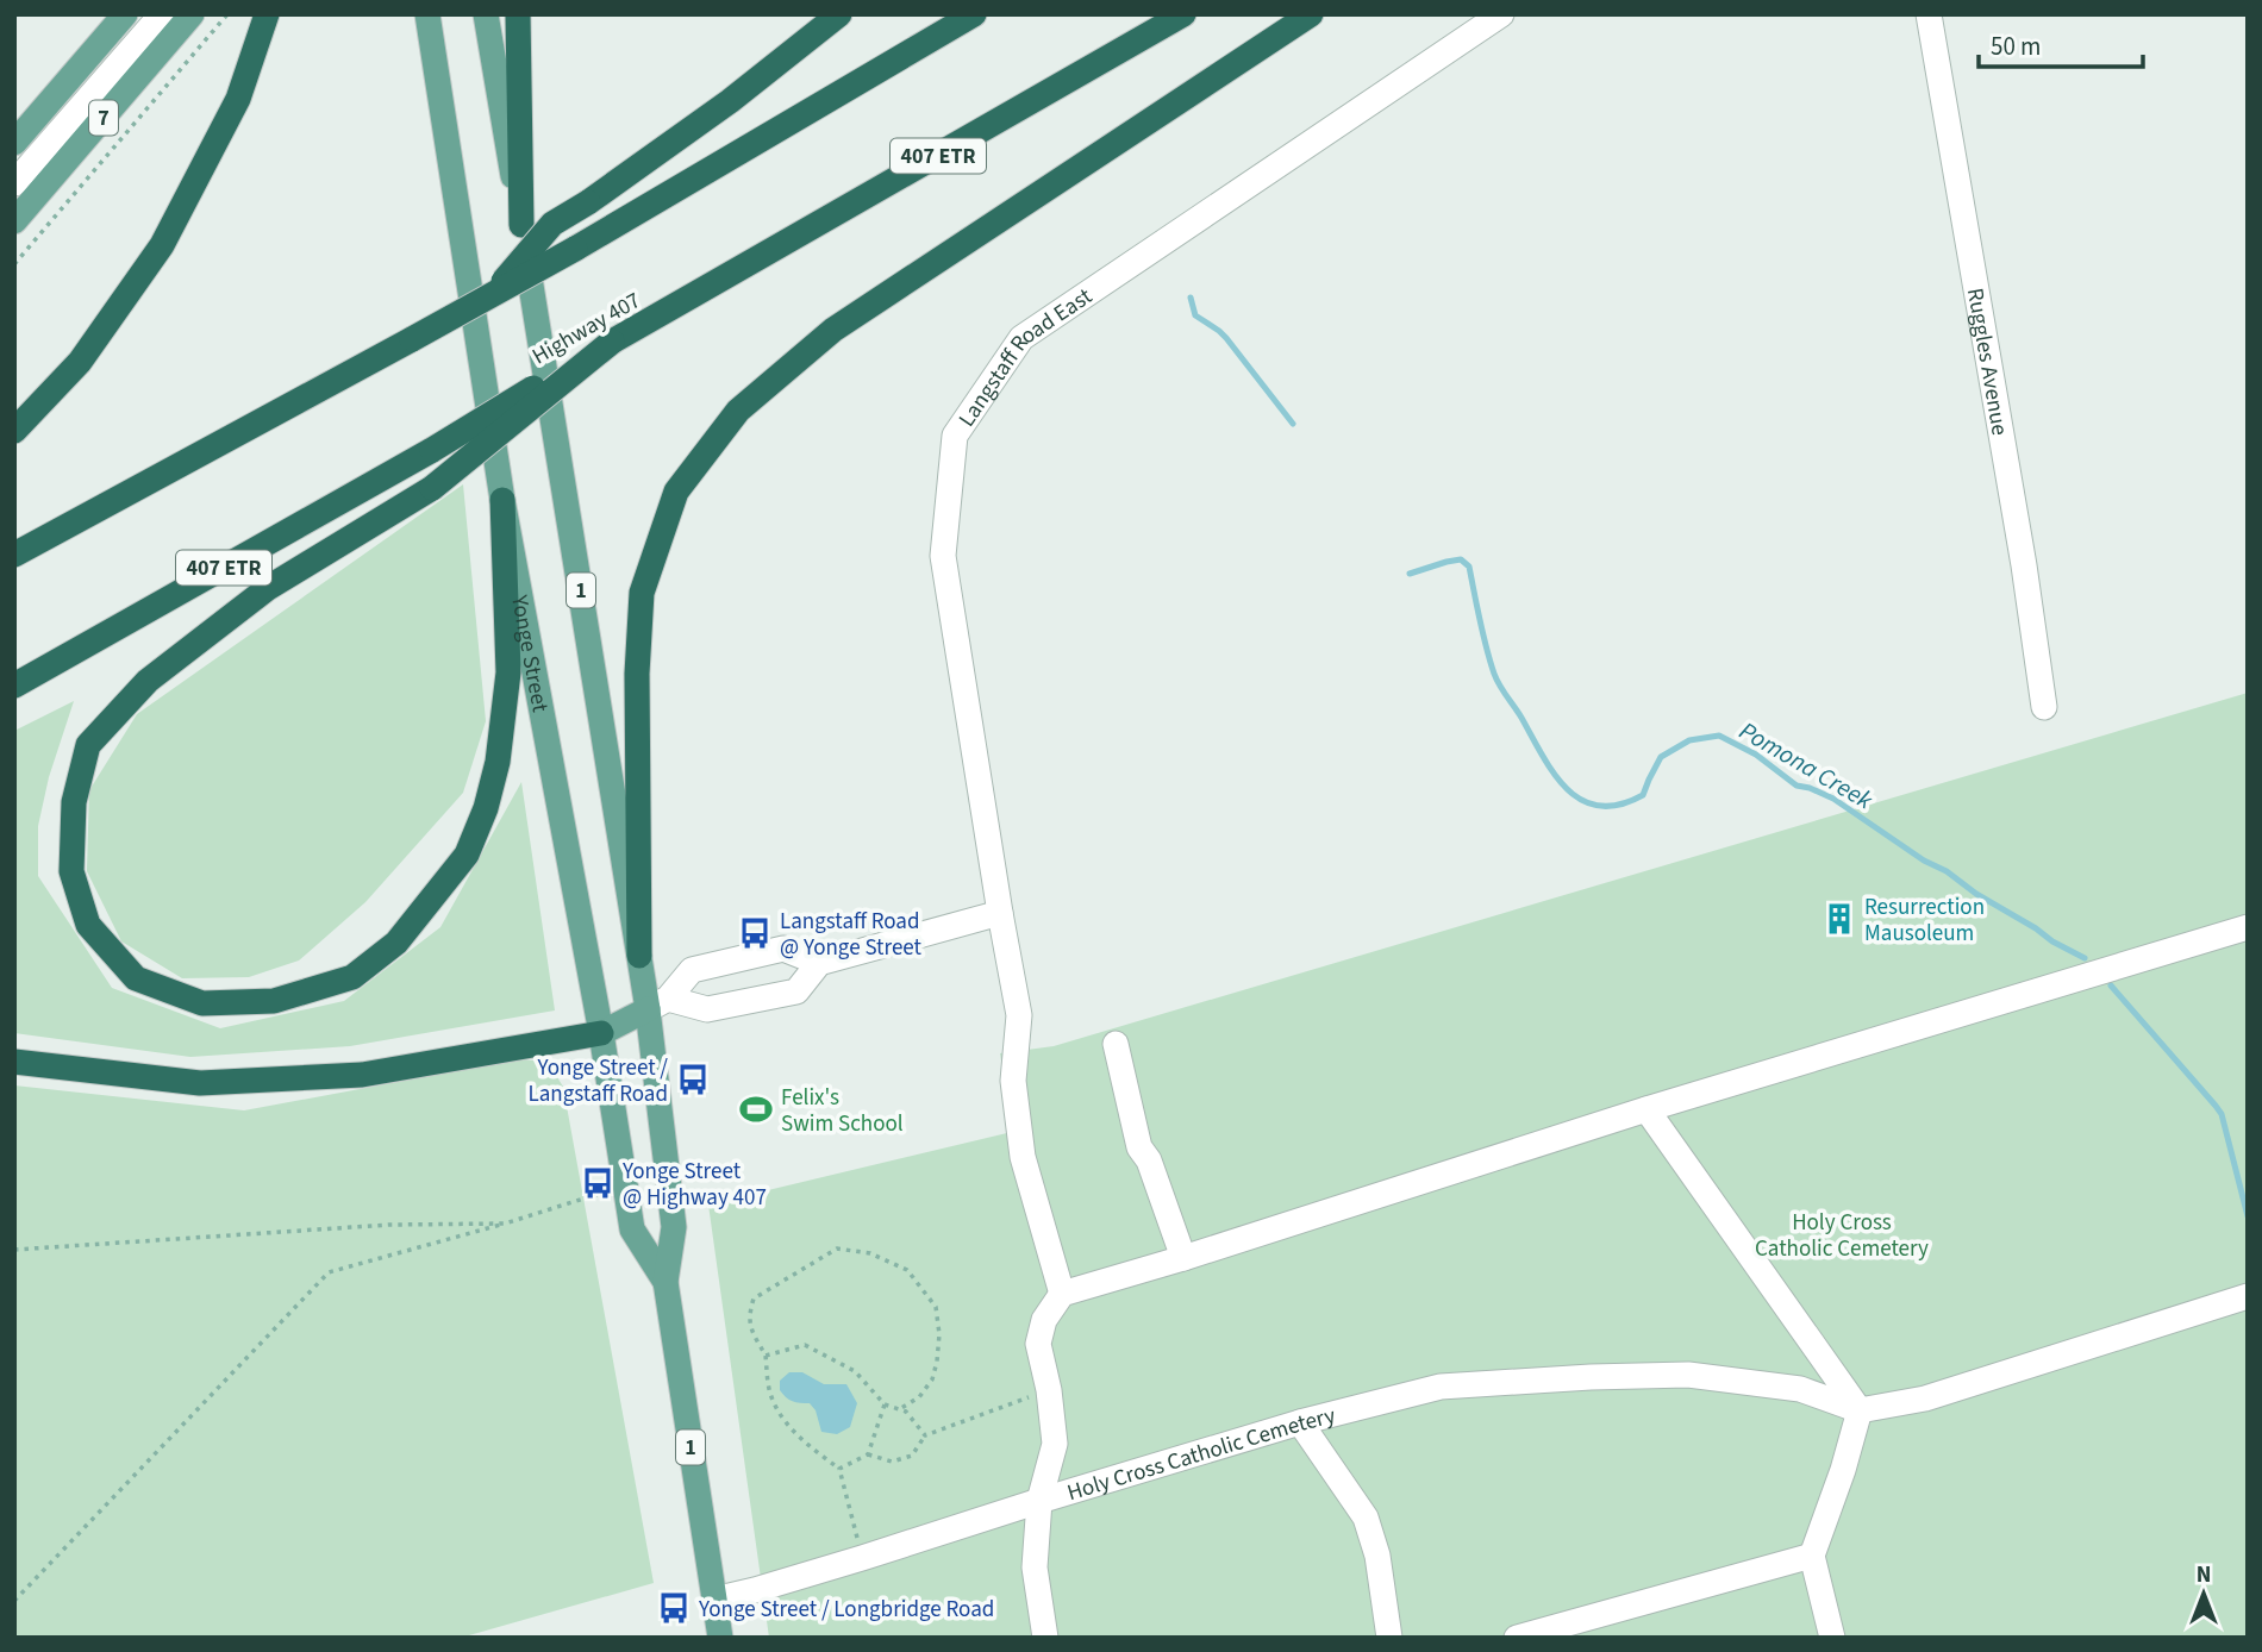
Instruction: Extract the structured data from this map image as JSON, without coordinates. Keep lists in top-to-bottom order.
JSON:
{
  "streets": {
    "highway": ["407 ETR", "Highway 407"],
    "main road": ["7", "1", "Yonge Street"],
    "street": ["Langstaff Road East", "Ruggles Avenue", "Holy Cross Catholic Cemetery"]
  },
  "crossings": [
    ["Yonge Street", "Holy Cross Catholic Cemetery"]
  ],
  "water": ["Pomona Creek"],
  "parks": ["Holy Cross Catholic Cemetery"],
  "places": {
    "building": ["Resurrection Mausoleum"],
    "bus stop": [
      "Langstaff Road @ Yonge Street",
      "Yonge Street / Langstaff Road",
      "Yonge Street @ Highway 407",
      "Yonge Street / Longbridge Road"
    ],
    "sports": ["Felix's Swim School"]
  },
  "scale_bar": "50 m",
  "north": "top"
}
